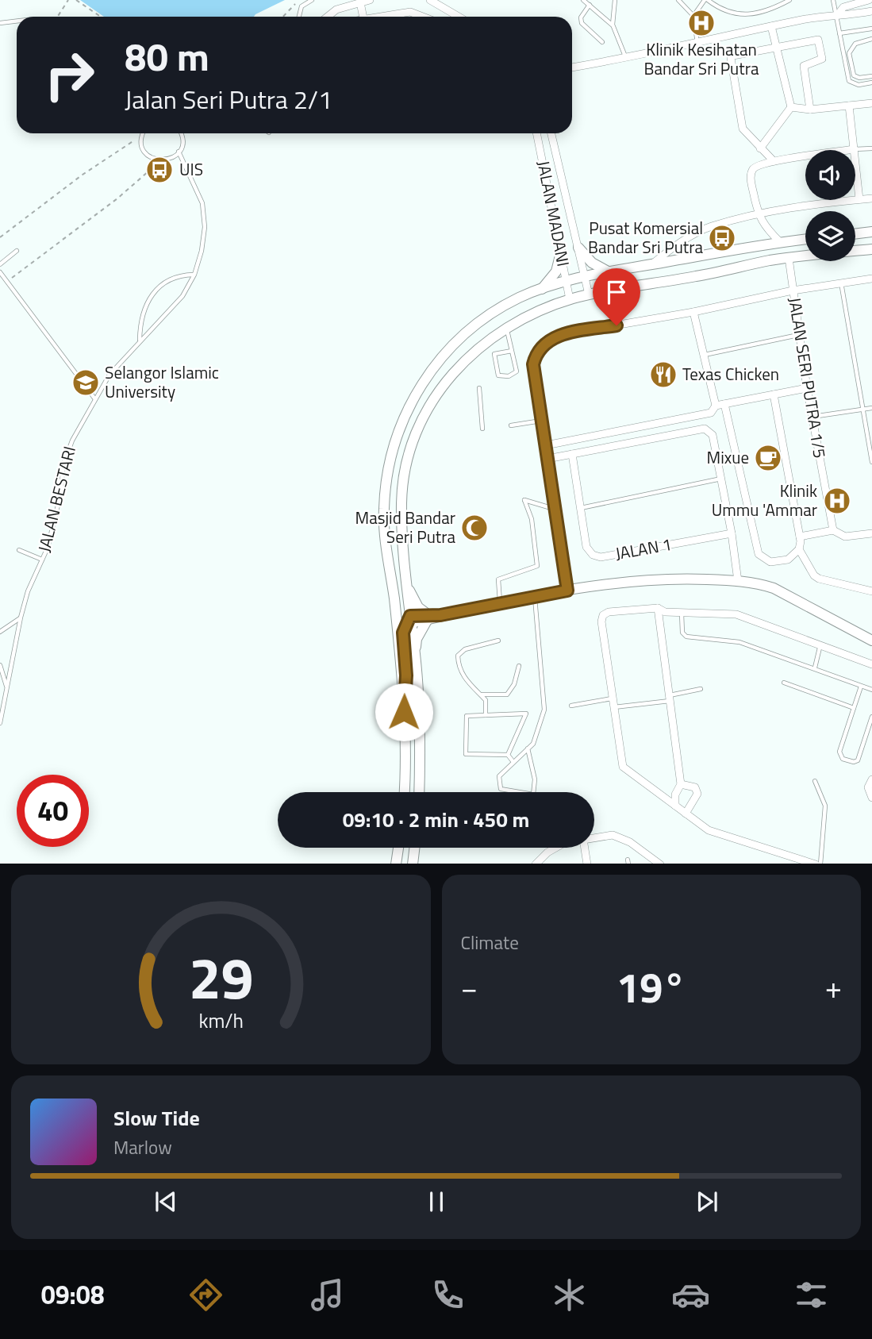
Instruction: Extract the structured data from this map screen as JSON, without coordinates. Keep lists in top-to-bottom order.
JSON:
{
  "streets": {
    "street": ["JALAN MADANI", "JALAN SERI PUTRA 1/5", "JALAN 1"],
    "lane": ["JALAN BESTARI"]
  },
  "places": {
    "hospital": ["Klinik Kesihatan Bandar Sri Putra", "Klinik Ummu 'Ammar"],
    "bus stop": ["UIS", "Pusat Komersial Bandar Sri Putra"],
    "restaurant": ["Texas Chicken"],
    "school or university": ["Selangor Islamic University"],
    "cafe": ["Mixue"],
    "mosque": ["Masjid Bandar Seri Putra"]
  },
  "page": {
    "turn": ["80 m", "Jalan Seri Putra 2/1"],
    "limit": "40",
    "trip": "09:10 · 2 min · 450 m",
    "tile": "Climate",
    "heat": ["−", "19°", "+"],
    "song": ["Slow Tide", "Marlow"],
    "tabs": "09:08",
    "gauge": ["29", "km/h"]
  }
}
